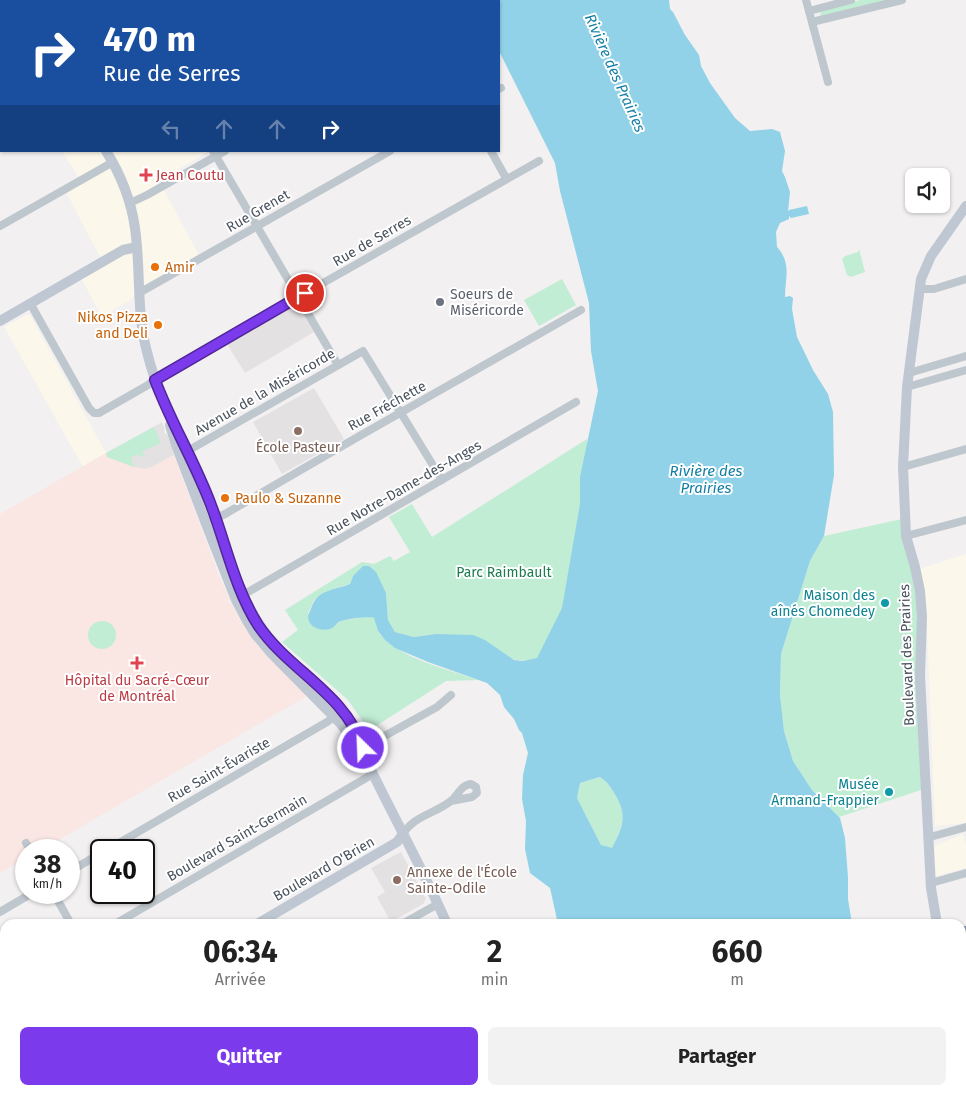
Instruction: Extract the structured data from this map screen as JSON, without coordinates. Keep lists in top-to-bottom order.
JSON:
{
  "streets": {
    "street": [
      "Rue Grenet",
      "Rue de Serres",
      "Avenue de la Miséricorde",
      "Rue Fréchette",
      "Rue Notre-Dame-des-Anges",
      "Boulevard des Prairies",
      "Rue Saint-Évariste",
      "Boulevard Saint-Germain",
      "Boulevard O'Brien"
    ]
  },
  "crossings": [
    ["Avenue de la Miséricorde", "Rue Fréchette"]
  ],
  "water": ["Rivière des Prairies"],
  "parks": ["Parc Raimbault"],
  "places": {
    "health": ["Jean Coutu", "Hôpital du Sacré-Cœur de Montréal"],
    "other": [
      "Amir",
      "Soeurs de Miséricorde",
      "Nikos Pizza and Deli",
      "École Pasteur",
      "Paulo & Suzanne",
      "Maison des aînés Chomedey",
      "Musée Armand-Frappier",
      "Annexe de l'École Sainte-Odile"
    ]
  },
  "page": {
    "turn": ["470 m", "Rue de Serres"],
    "speed": "38 km/h",
    "limit": "40",
    "eta": [
      "06:34",
      "Arrivée",
      "2",
      "min",
      "660",
      "m"
    ],
    "buttons": ["Quitter", "Partager"]
  }
}
